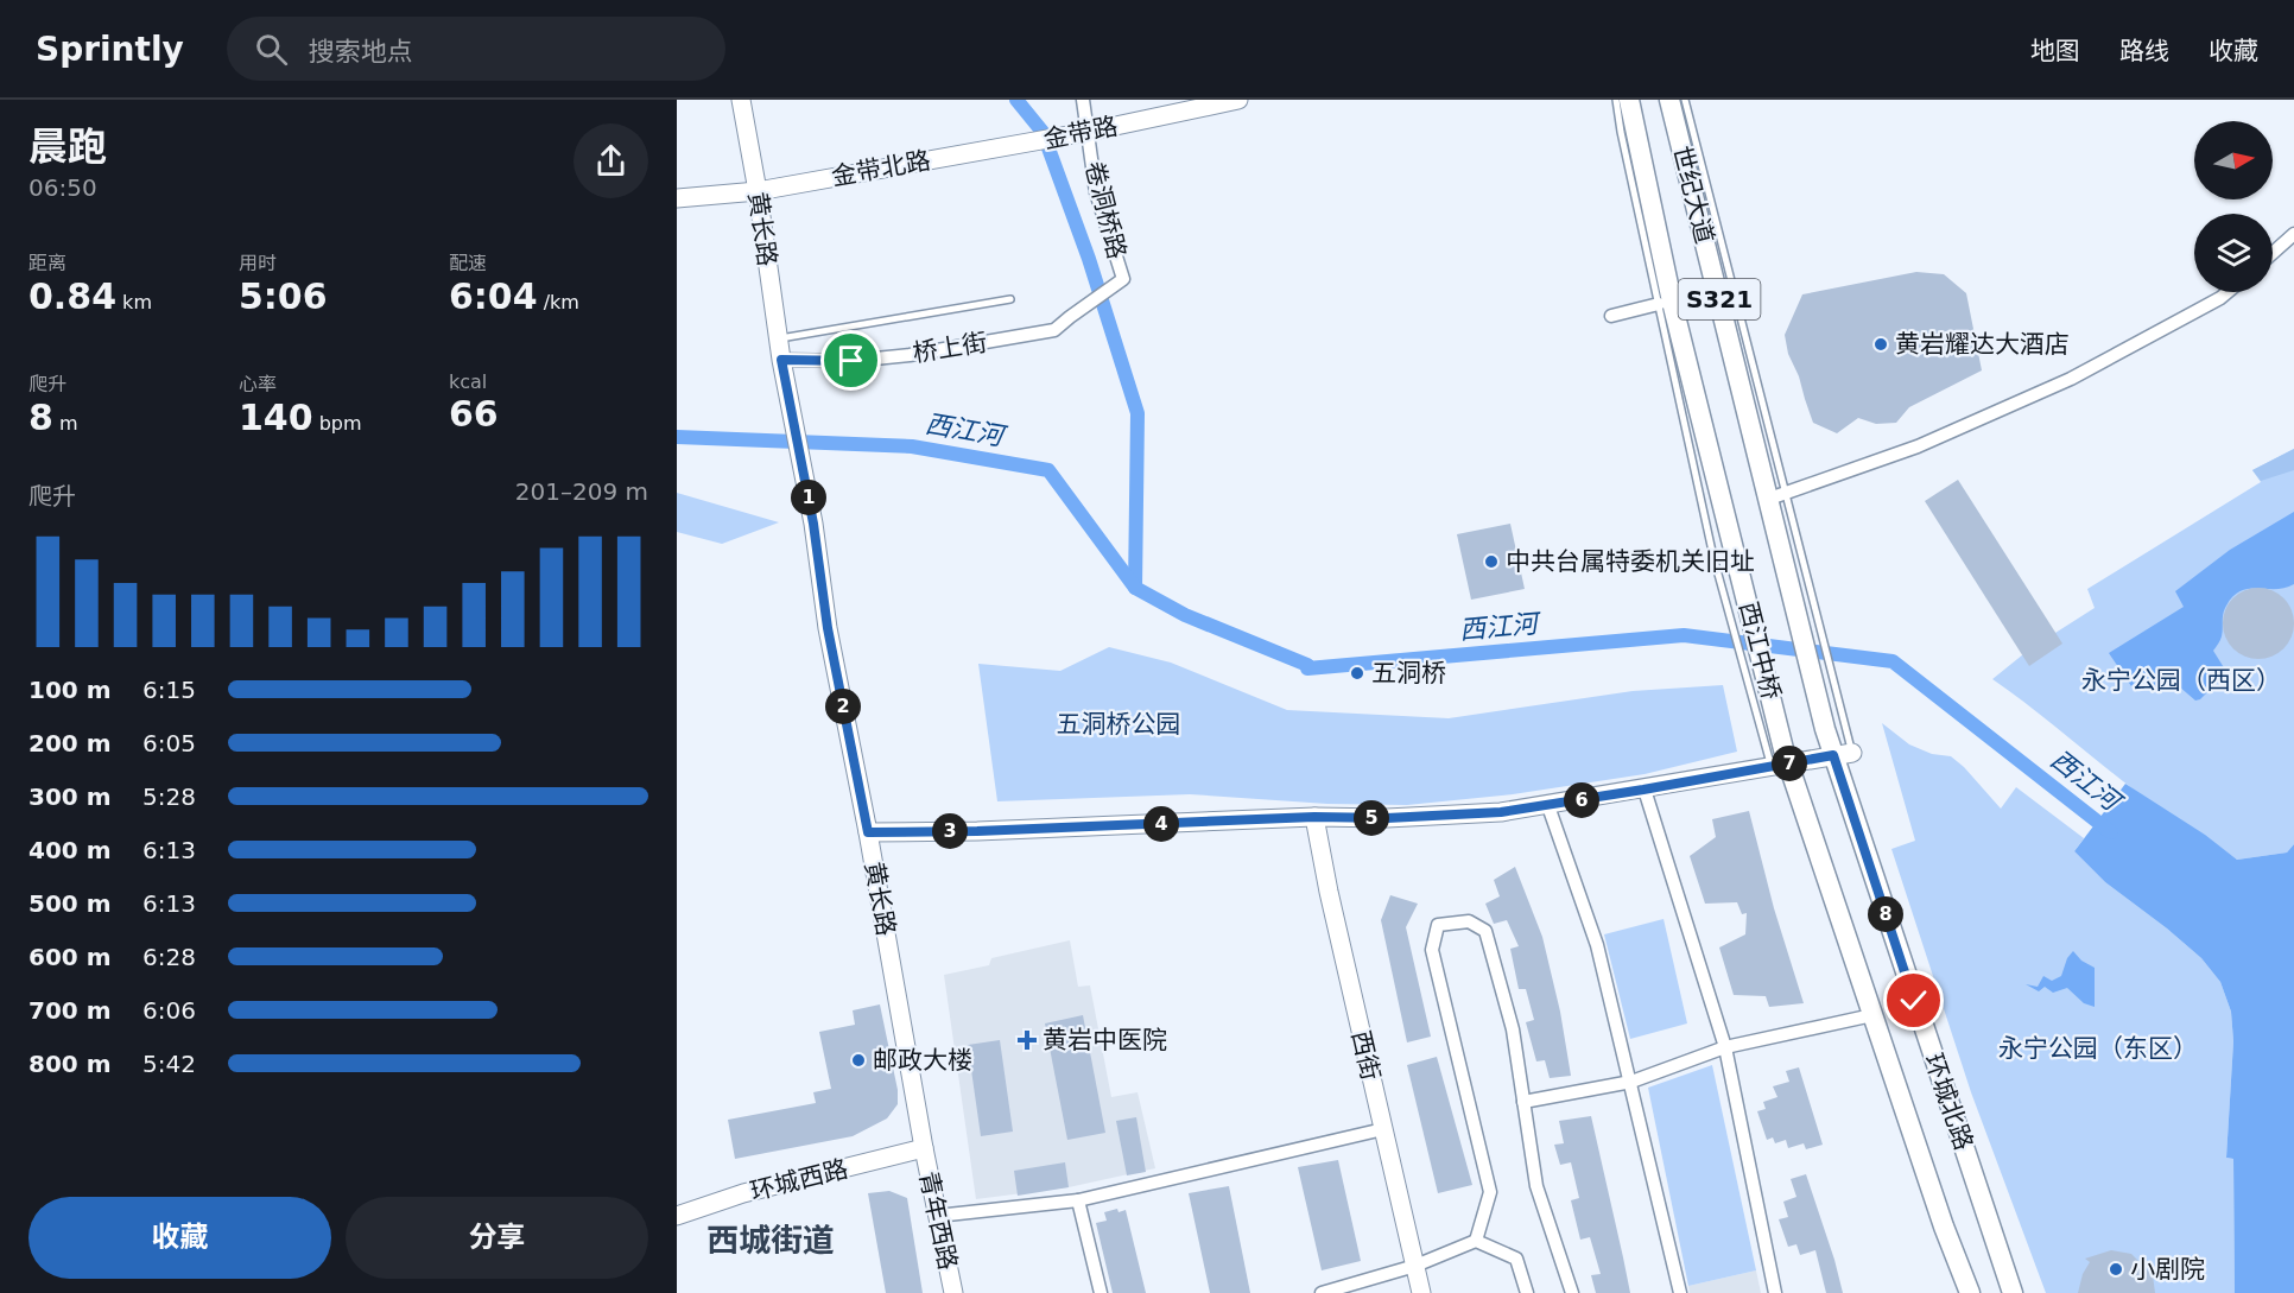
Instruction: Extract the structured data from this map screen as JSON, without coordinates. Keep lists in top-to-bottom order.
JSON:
{
  "streets": {
    "main road": [
      "金带路",
      "金带北路",
      "世纪大道",
      "黄长路",
      "S321",
      "西江中桥",
      "西街",
      "环城北路",
      "环城西路",
      "青年西路"
    ],
    "street": ["卷洞桥路", "桥上街"]
  },
  "crossings": [
    ["金带路", "金带北路"],
    ["金带路", "卷洞桥路"],
    ["金带北路", "黄长路"],
    ["世纪大道", "西江中桥"],
    ["世纪大道", "环城北路"],
    ["卷洞桥路", "桥上街"],
    ["黄长路", "桥上街"],
    ["黄长路", "环城西路"],
    ["黄长路", "青年西路"],
    ["西江中桥", "环城北路"],
    ["环城西路", "青年西路"]
  ],
  "districts": ["西城街道"],
  "water": ["西江河"],
  "parks": ["永宁公园（西区）", "五洞桥公园", "永宁公园（东区）"],
  "places": {
    "other": [
      "黄岩耀达大酒店",
      "中共台属特委机关旧址",
      "五洞桥",
      "邮政大楼",
      "小剧院"
    ],
    "health": ["黄岩中医院"]
  },
  "north": "right",
  "page": {
    "header": "Sprintly",
    "search": "搜索地点",
    "nav": ["地图", "路线", "收藏"],
    "heading": ["晨跑", "06:50"],
    "stats": [
      ["距离", "0.84 km"],
      ["用时", "5:06"],
      ["配速", "6:04 /km"],
      ["爬升", "8 m"],
      ["心率", "140 bpm"],
      ["kcal", "66"]
    ],
    "chart": ["爬升", "201–209 m"],
    "pins": [
      "1",
      "2",
      "7",
      "6",
      "5",
      "4",
      "3",
      "8"
    ],
    "list": [
      {
        "name": "100 m",
        "note": "6:15"
      },
      {
        "name": "200 m",
        "note": "6:05"
      },
      {
        "name": "300 m",
        "note": "5:28"
      },
      {
        "name": "400 m",
        "note": "6:13"
      },
      {
        "name": "500 m",
        "note": "6:13"
      },
      {
        "name": "600 m",
        "note": "6:28"
      },
      {
        "name": "700 m",
        "note": "6:06"
      },
      {
        "name": "800 m",
        "note": "5:42"
      }
    ],
    "buttons": ["收藏", "分享"]
  }
}
